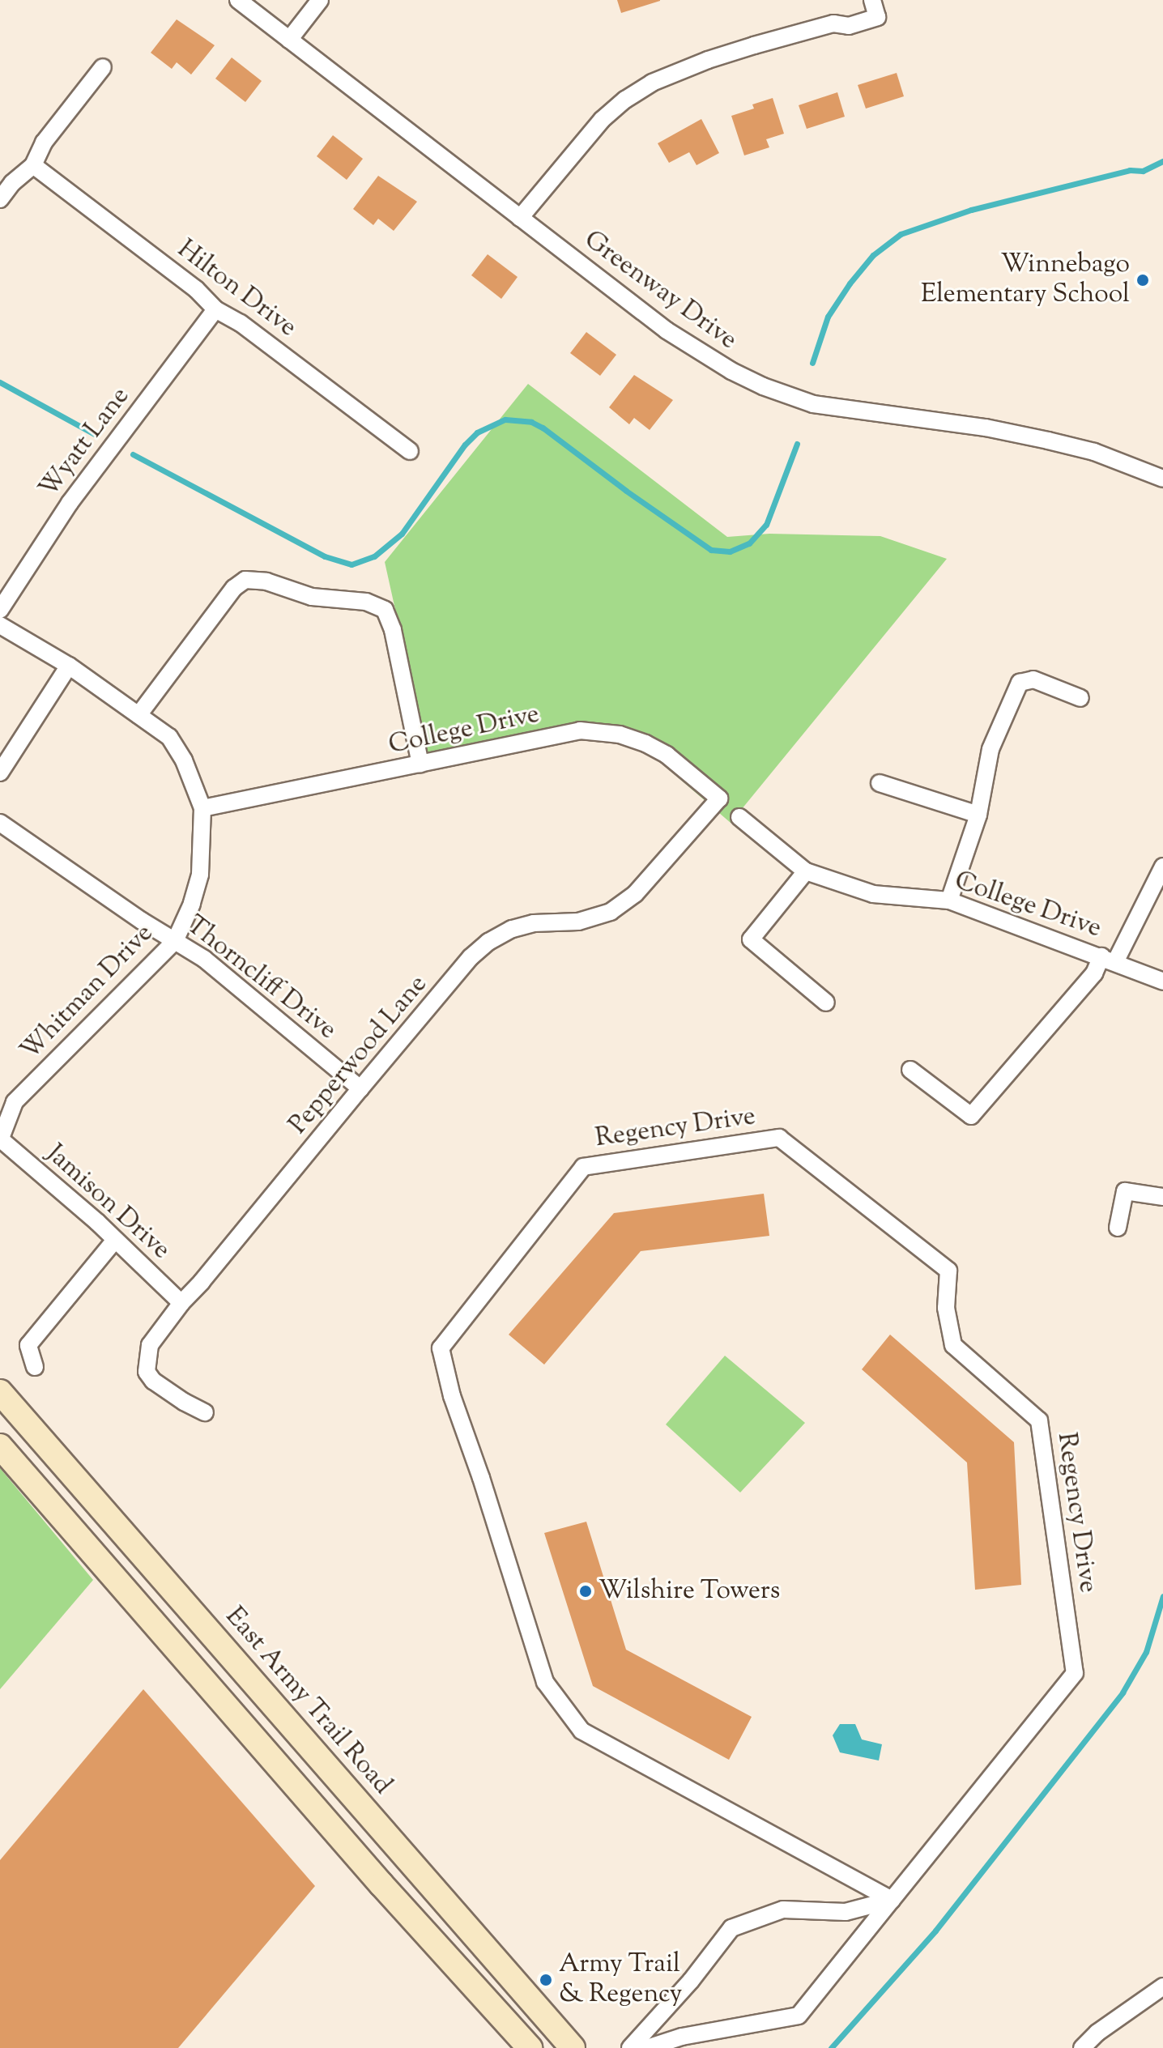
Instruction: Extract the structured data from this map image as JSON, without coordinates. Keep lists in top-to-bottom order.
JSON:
{
  "streets": {
    "main road": ["East Army Trail Road"],
    "street": [
      "Hilton Drive",
      "Greenway Drive",
      "Wyatt Lane",
      "College Drive",
      "Thorncliff Drive",
      "Whitman Drive",
      "Pepperwood Lane",
      "Regency Drive",
      "Jamison Drive"
    ]
  },
  "crossings": [
    ["Hilton Drive", "Wyatt Lane"],
    ["College Drive", "Whitman Drive"],
    ["College Drive", "Pepperwood Lane"],
    ["Thorncliff Drive", "Whitman Drive"],
    ["Thorncliff Drive", "Pepperwood Lane"],
    ["Whitman Drive", "Jamison Drive"],
    ["Pepperwood Lane", "Jamison Drive"]
  ],
  "places": ["Winnebago Elementary School", "Wilshire Towers", "Army Trail & Regency"]
}
